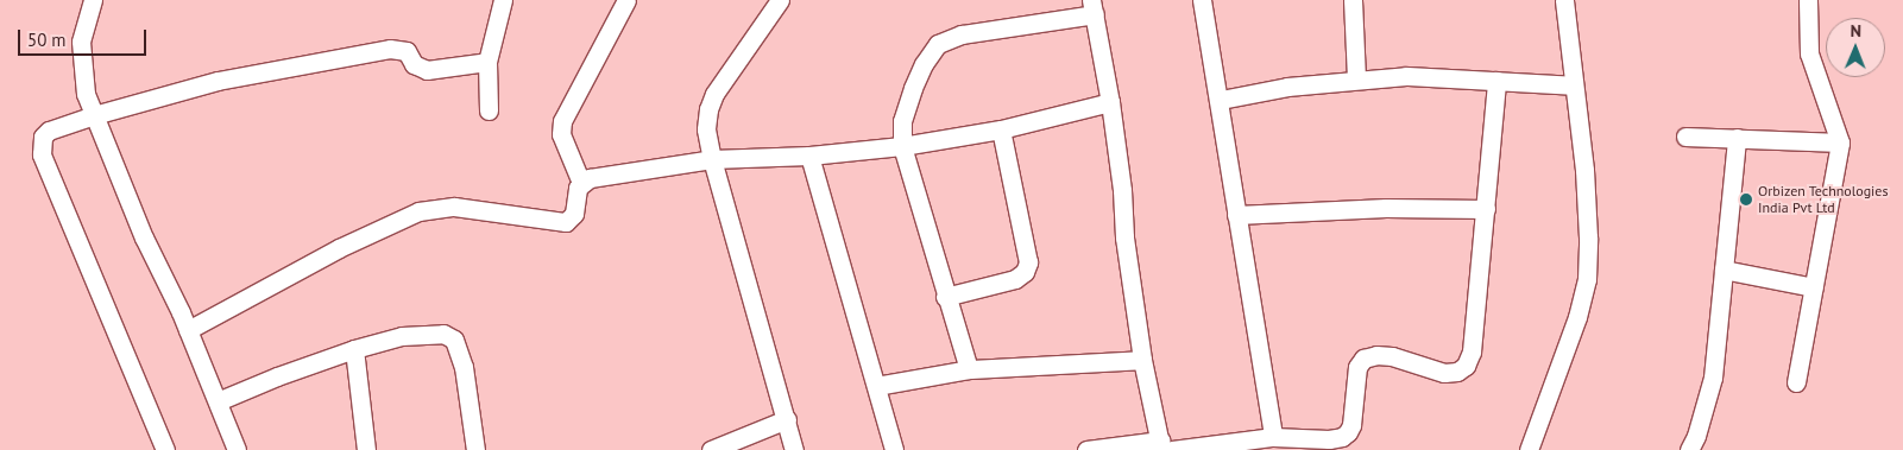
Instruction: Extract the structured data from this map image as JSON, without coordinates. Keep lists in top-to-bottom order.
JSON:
{
  "places": ["Orbizen Technologies India Pvt Ltd"],
  "scale_bar": "50 m",
  "north": "top"
}
